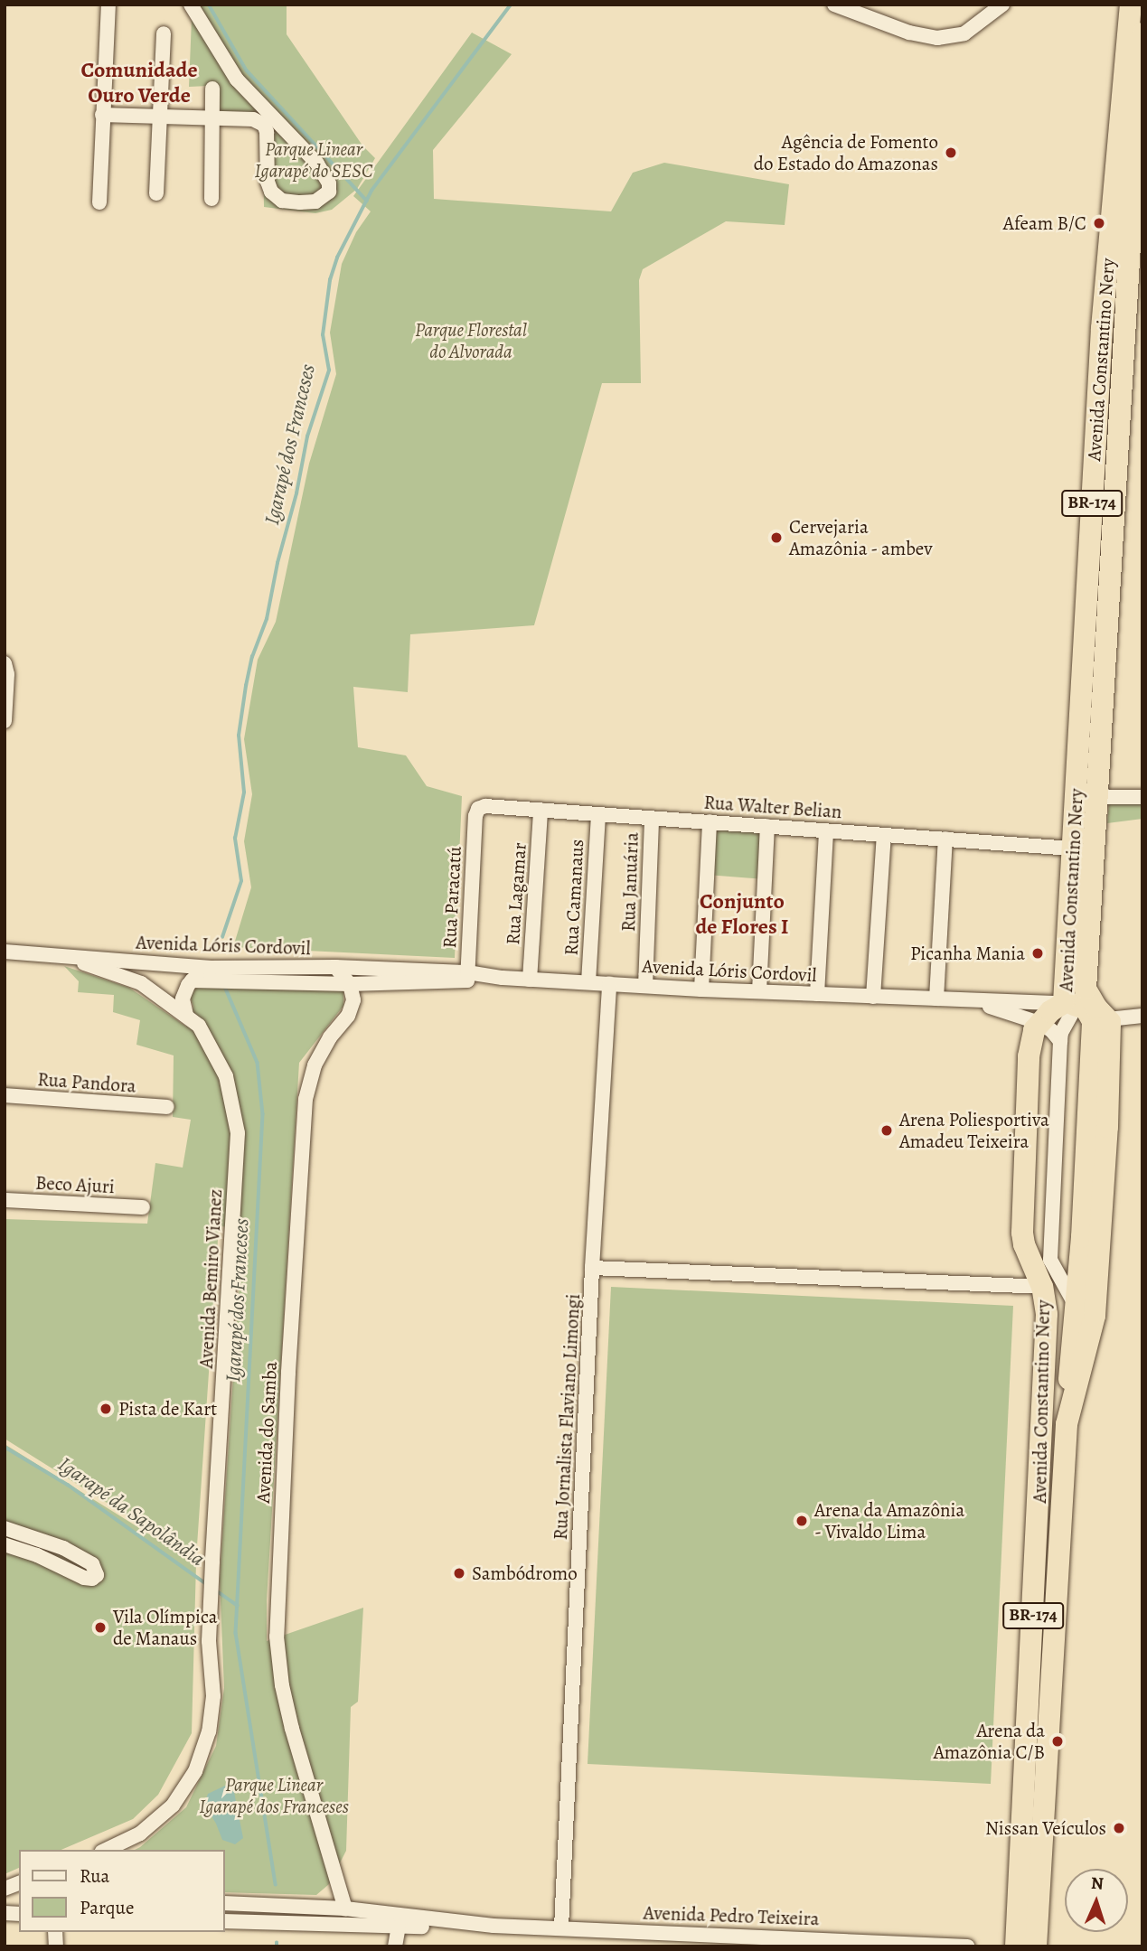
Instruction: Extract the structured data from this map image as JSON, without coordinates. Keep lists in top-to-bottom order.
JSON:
{
  "streets": {
    "highway": ["Avenida Constantino Nery", "BR-174"],
    "street": [
      "Rua Walter Belian",
      "Rua Januária",
      "Rua Lagamar",
      "Rua Paracatú",
      "Rua Camanaus",
      "Avenida Lóris Cordovil",
      "Rua Pandora",
      "Beco Ajuri",
      "Avenida Bemiro Vianez",
      "Rua Jornalista Flaviano Limongi",
      "Avenida do Samba",
      "Avenida Pedro Teixeira"
    ]
  },
  "crossings": [
    ["Avenida Constantino Nery", "BR-174"],
    ["Avenida Constantino Nery", "Rua Walter Belian"],
    ["Avenida Constantino Nery", "Avenida Lóris Cordovil"],
    ["BR-174", "Avenida Lóris Cordovil"],
    ["Rua Walter Belian", "Rua Januária"],
    ["Rua Walter Belian", "Rua Lagamar"],
    ["Rua Walter Belian", "Rua Paracatú"],
    ["Rua Walter Belian", "Rua Camanaus"],
    ["Rua Januária", "Avenida Lóris Cordovil"],
    ["Rua Lagamar", "Avenida Lóris Cordovil"],
    ["Rua Paracatú", "Avenida Lóris Cordovil"],
    ["Rua Camanaus", "Avenida Lóris Cordovil"],
    ["Avenida Lóris Cordovil", "Avenida Bemiro Vianez"],
    ["Avenida Lóris Cordovil", "Rua Jornalista Flaviano Limongi"],
    ["Avenida Lóris Cordovil", "Avenida do Samba"],
    ["Rua Jornalista Flaviano Limongi", "Avenida Pedro Teixeira"],
    ["Avenida do Samba", "Avenida Pedro Teixeira"]
  ],
  "districts": ["Comunidade Ouro Verde", "Conjunto de Flores I"],
  "water": ["Igarapé dos Franceses", "Igarapé da Sapolândia"],
  "parks": ["Parque Linear Igarapé do SESC", "Parque Florestal do Alvorada", "Parque Linear Igarapé dos Franceses"],
  "places": [
    "Agência de Fomento do Estado do Amazonas",
    "Afeam B/C",
    "Cervejaria Amazônia - ambev",
    "Picanha Mania",
    "Arena Poliesportiva Amadeu Teixeira",
    "Pista de Kart",
    "Arena da Amazônia - Vivaldo Lima",
    "Sambódromo",
    "Vila Olímpica de Manaus",
    "Arena da Amazônia C/B",
    "Nissan Veículos"
  ],
  "legend": ["Rua", "Parque"],
  "north": "top"
}
